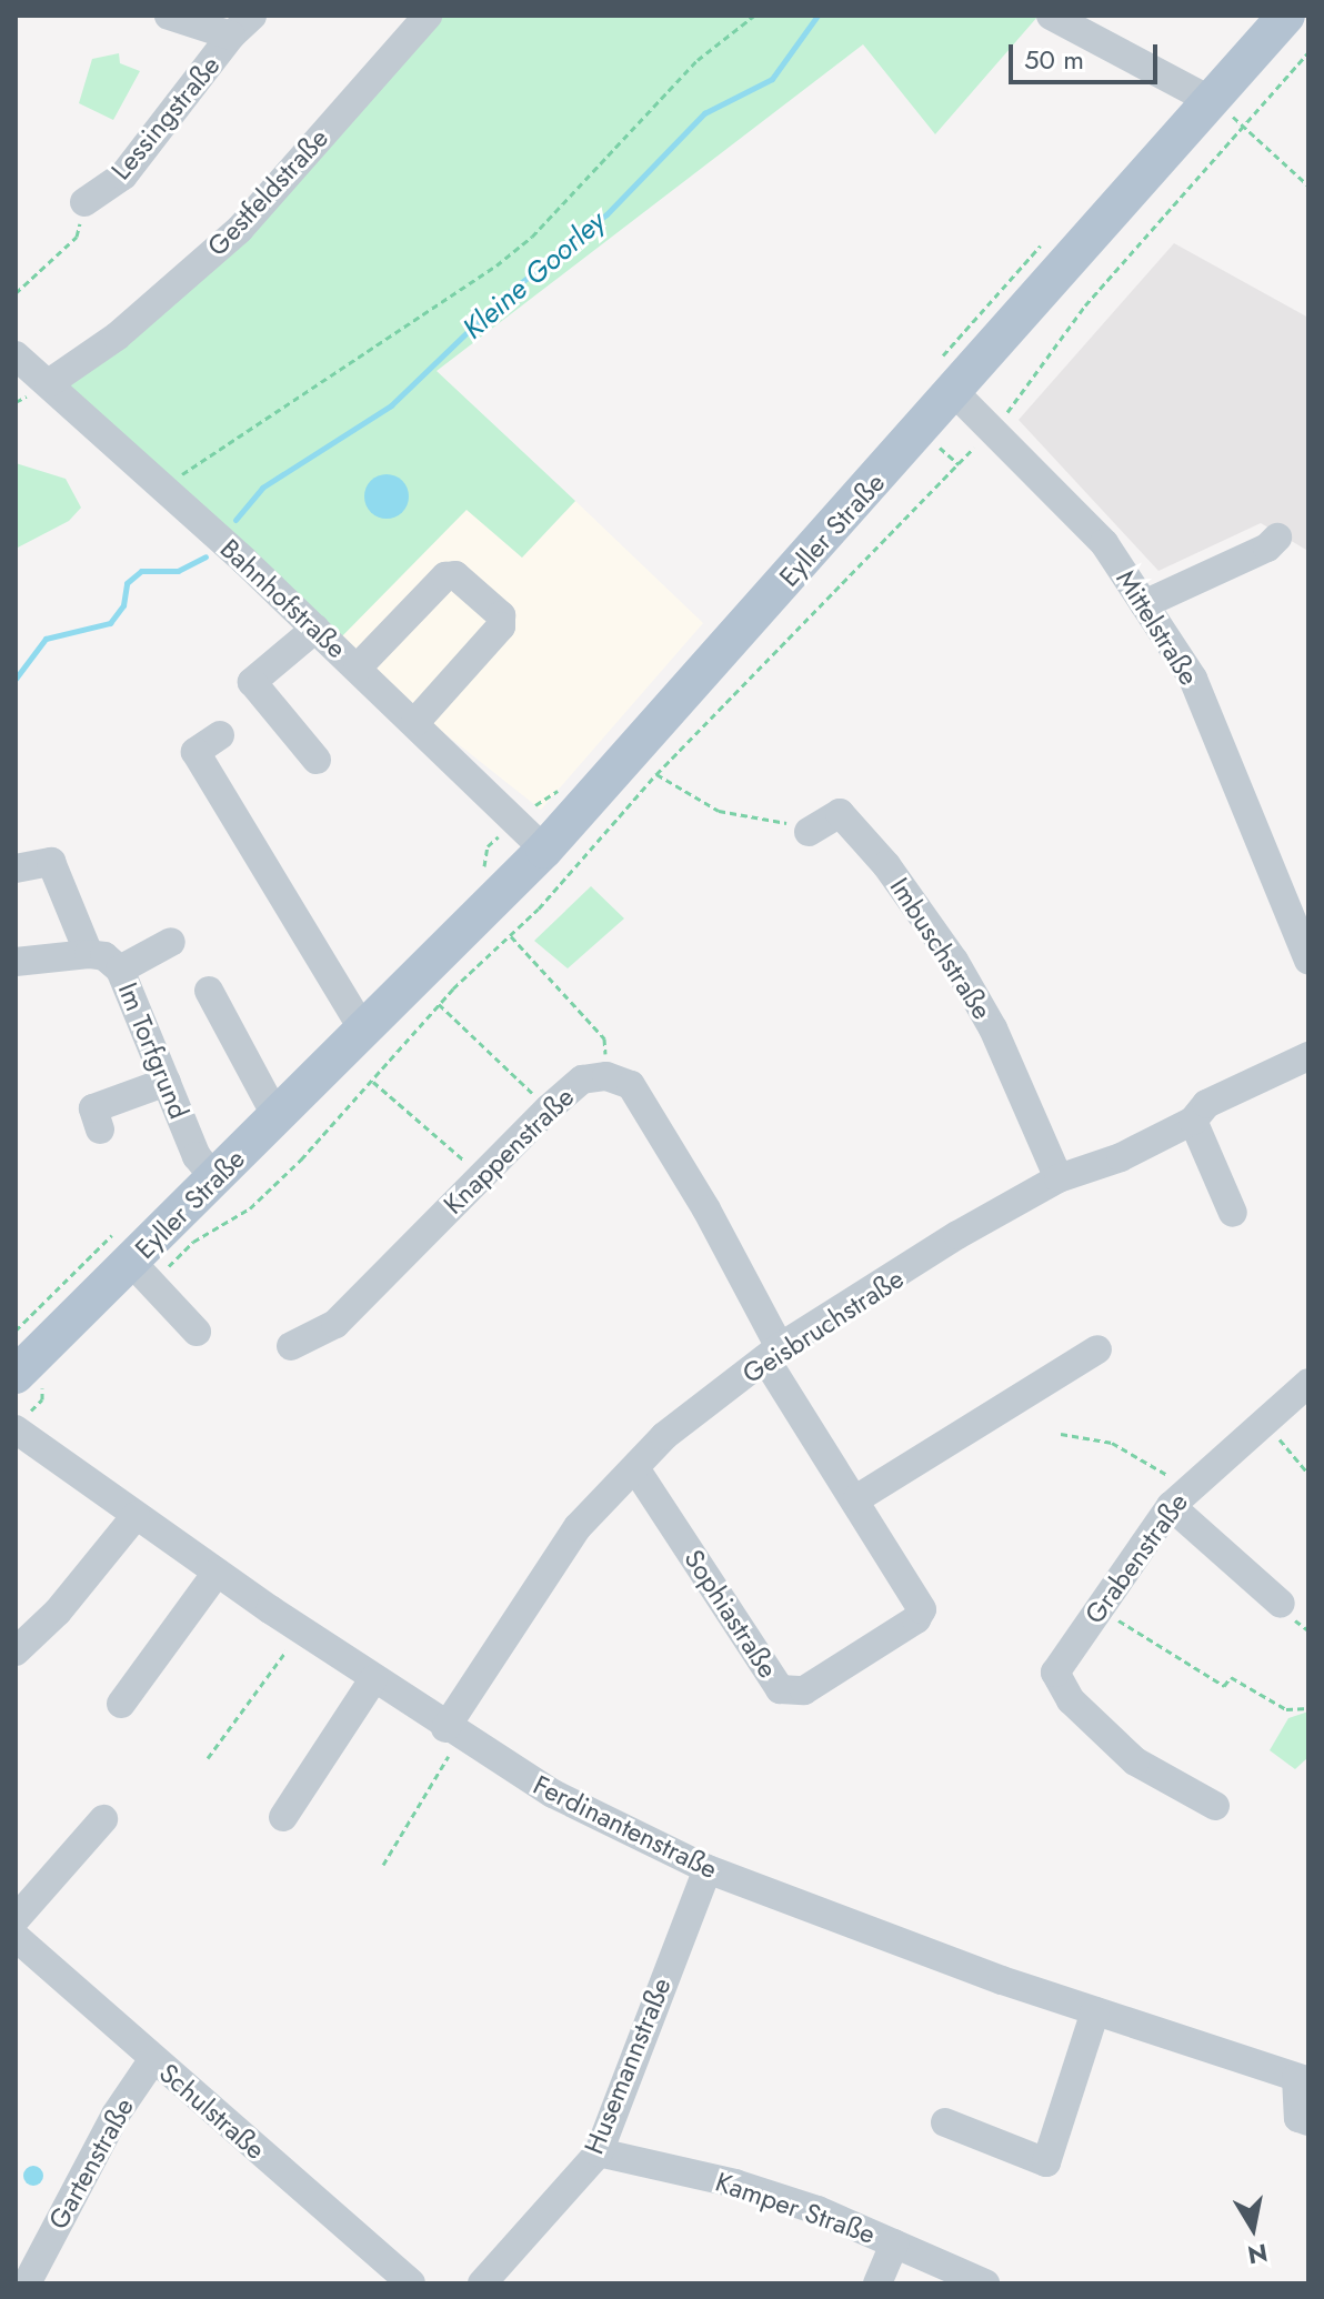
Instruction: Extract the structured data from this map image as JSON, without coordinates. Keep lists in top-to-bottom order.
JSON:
{
  "streets": {
    "main road": ["Eyller Straße"],
    "street": [
      "Lessingstraße",
      "Gestfeldstraße",
      "Bahnhofstraße",
      "Mittelstraße",
      "Imbuschstraße",
      "Im Torfgrund",
      "Knappenstraße",
      "Geisbruchstraße",
      "Grabenstraße",
      "Sophiastraße",
      "Ferdinantenstraße",
      "Husemannstraße",
      "Schulstraße",
      "Gartenstraße",
      "Kamper Straße"
    ]
  },
  "crossings": [
    ["Gestfeldstraße", "Bahnhofstraße"],
    ["Eyller Straße", "Bahnhofstraße"],
    ["Eyller Straße", "Mittelstraße"],
    ["Eyller Straße", "Im Torfgrund"],
    ["Imbuschstraße", "Geisbruchstraße"],
    ["Knappenstraße", "Geisbruchstraße"],
    ["Knappenstraße", "Sophiastraße"],
    ["Geisbruchstraße", "Sophiastraße"],
    ["Geisbruchstraße", "Ferdinantenstraße"],
    ["Ferdinantenstraße", "Husemannstraße"],
    ["Husemannstraße", "Kamper Straße"],
    ["Schulstraße", "Gartenstraße"]
  ],
  "water": ["Kleine Goorley"],
  "scale_bar": "50 m",
  "north": "bottom"
}
